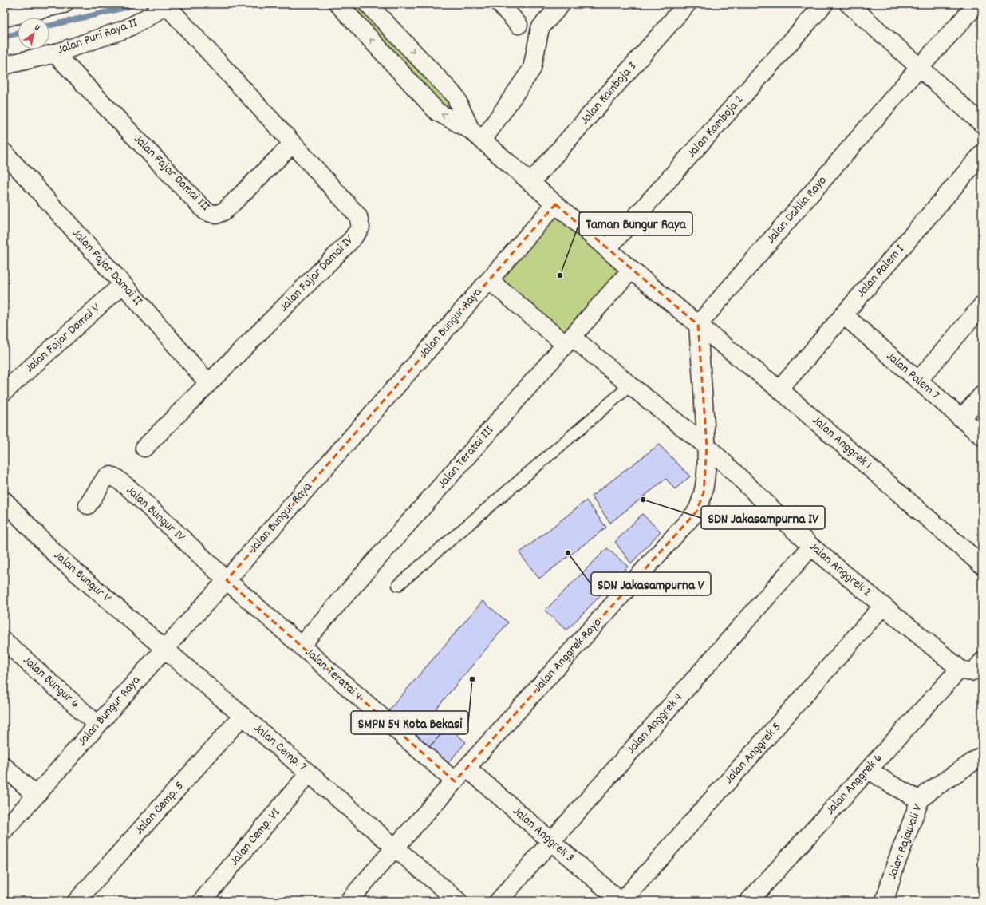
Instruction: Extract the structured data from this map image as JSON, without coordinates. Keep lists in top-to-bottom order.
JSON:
{
  "streets": {
    "street": [
      "Jalan Puri Raya II",
      "Jalan Kamboja 3",
      "Jalan Kamboja 2",
      "Jalan Fajar Damai III",
      "Jalan Dahlia Raya",
      "Jalan Fajar Damai II",
      "Jalan Palem I",
      "Jalan Fajar Damai IV",
      "Jalan Bungur Raya",
      "Jalan Fajar Damai V",
      "Jalan Palem 7",
      "Jalan Anggrek 1",
      "Jalan Teratai III",
      "Jalan Bungur IV",
      "Jalan Anggrek 2",
      "Jalan Bungur V",
      "Jalan Anggrek Raya",
      "Jalan Teratai 4",
      "Jalan Bungur 6",
      "Jalan Anggrek 4",
      "Jalan Cemp. 7",
      "Jalan Anggrek 5",
      "Jalan Anggrek 6",
      "Jalan Cemp. 5",
      "Jalan Anggrek 3",
      "Jalan Cemp. VI",
      "Jalan Rajawali V"
    ]
  },
  "crossings": [
    ["Jalan Puri Raya II", "Jalan Fajar Damai III"],
    ["Jalan Puri Raya II", "Jalan Fajar Damai IV"],
    ["Jalan Kamboja 3", "Jalan Anggrek 1"],
    ["Jalan Kamboja 2", "Jalan Anggrek 1"],
    ["Jalan Fajar Damai III", "Jalan Fajar Damai IV"],
    ["Jalan Dahlia Raya", "Jalan Anggrek 1"],
    ["Jalan Fajar Damai II", "Jalan Fajar Damai IV"],
    ["Jalan Fajar Damai II", "Jalan Fajar Damai V"],
    ["Jalan Palem I", "Jalan Palem 7"],
    ["Jalan Palem I", "Jalan Anggrek 1"],
    ["Jalan Bungur Raya", "Jalan Anggrek 1"],
    ["Jalan Bungur Raya", "Jalan Bungur IV"],
    ["Jalan Bungur Raya", "Jalan Anggrek 2"],
    ["Jalan Bungur Raya", "Jalan Bungur V"],
    ["Jalan Bungur Raya", "Jalan Teratai 4"],
    ["Jalan Bungur Raya", "Jalan Bungur 6"],
    ["Jalan Bungur Raya", "Jalan Cemp. 7"],
    ["Jalan Anggrek 1", "Jalan Teratai III"],
    ["Jalan Teratai III", "Jalan Anggrek 2"],
    ["Jalan Teratai III", "Jalan Teratai 4"],
    ["Jalan Bungur IV", "Jalan Teratai 4"],
    ["Jalan Anggrek 2", "Jalan Anggrek Raya"],
    ["Jalan Anggrek 2", "Jalan Anggrek 4"],
    ["Jalan Anggrek 2", "Jalan Anggrek 5"],
    ["Jalan Anggrek 2", "Jalan Anggrek 6"],
    ["Jalan Bungur V", "Jalan Cemp. 7"],
    ["Jalan Anggrek Raya", "Jalan Teratai 4"],
    ["Jalan Anggrek Raya", "Jalan Cemp. 7"],
    ["Jalan Anggrek Raya", "Jalan Anggrek 3"],
    ["Jalan Anggrek 4", "Jalan Anggrek 3"],
    ["Jalan Cemp. 7", "Jalan Cemp. 5"],
    ["Jalan Cemp. 7", "Jalan Cemp. VI"],
    ["Jalan Anggrek 5", "Jalan Anggrek 3"]
  ],
  "places": [
    "Taman Bungur Raya",
    "SDN Jakasampurna IV",
    "SDN Jakasampurna V",
    "SMPN 54 Kota Bekasi"
  ],
  "north": "top right"
}
